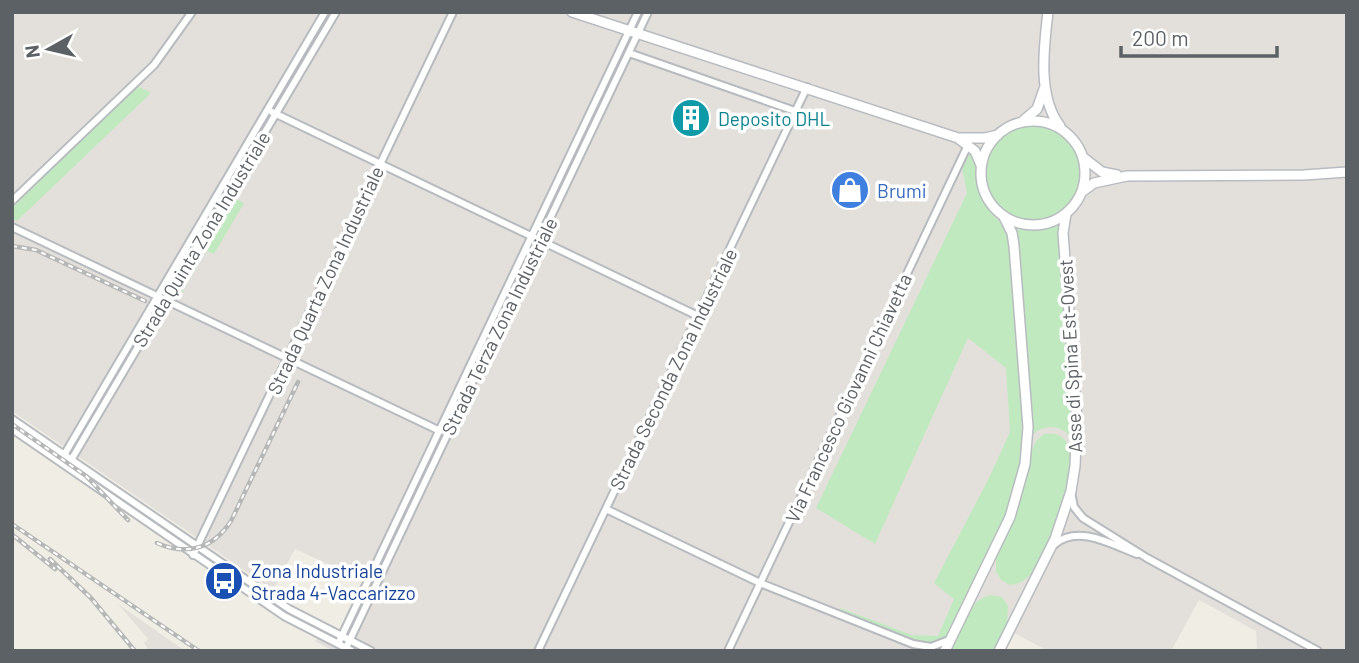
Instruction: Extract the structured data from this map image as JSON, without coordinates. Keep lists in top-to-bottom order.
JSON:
{
  "streets": {
    "main road": ["Asse di Spina Est-Ovest"],
    "street": [
      "Strada Quinta Zona Industriale",
      "Strada Quarta Zona Industriale",
      "Strada Terza Zona Industriale",
      "Strada Seconda Zona Industriale",
      "Via Francesco Giovanni Chiavetta"
    ]
  },
  "places": {
    "building": ["Deposito DHL"],
    "shop": ["Brumi"],
    "bus stop": ["Zona Industriale Strada 4-Vaccarizzo"]
  },
  "scale_bar": "200 m",
  "north": "left"
}
